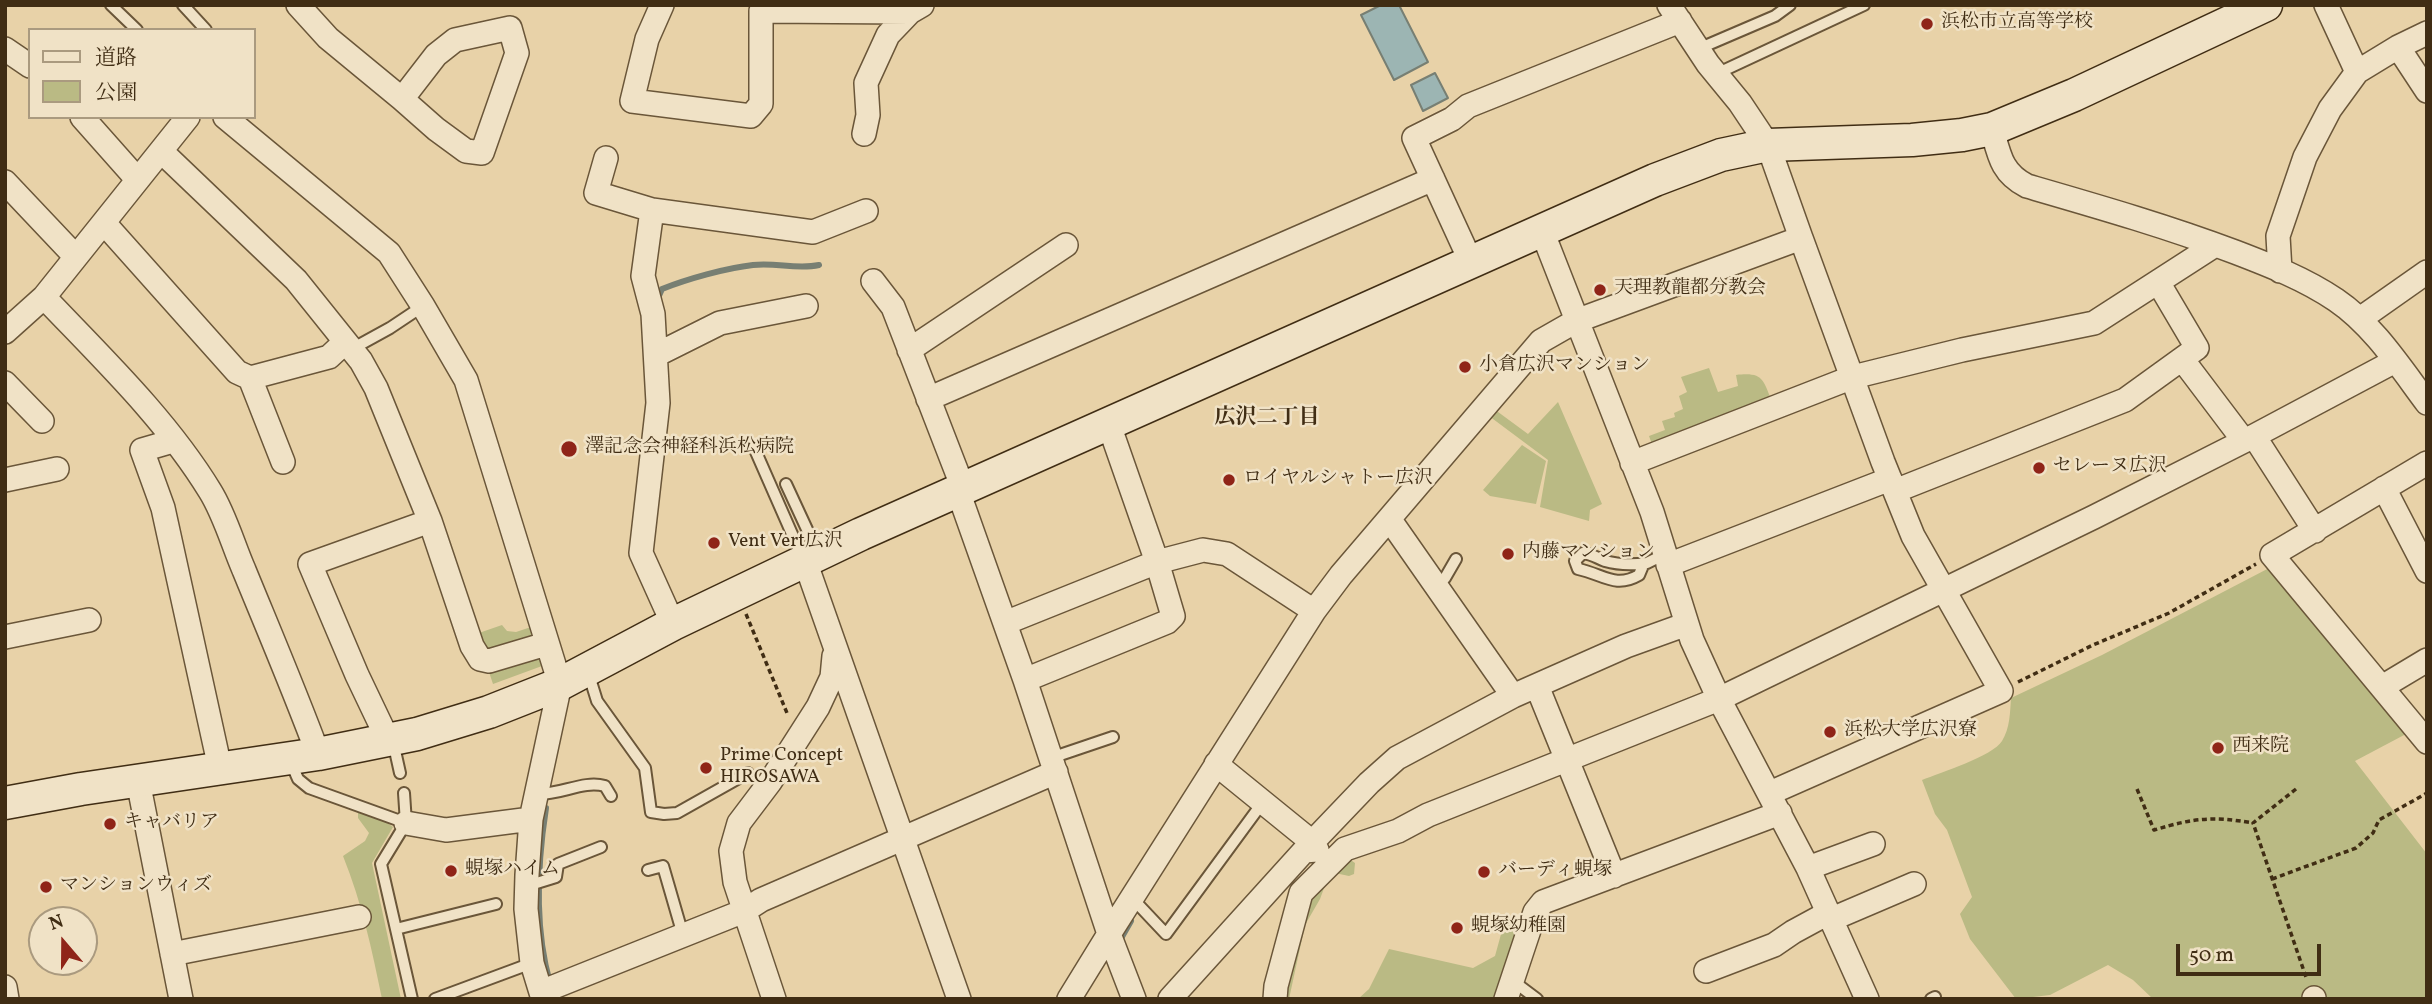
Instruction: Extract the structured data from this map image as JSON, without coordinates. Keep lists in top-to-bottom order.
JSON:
{
  "districts": ["広沢二丁目"],
  "places": [
    "浜松市立高等学校",
    "天理教龍都分教会",
    "小倉広沢マンション",
    "澤記念会神経科浜松病院",
    "セレーヌ広沢",
    "ロイヤルシャトー広沢",
    "Vent Vert広沢",
    "内藤マンション",
    "浜松大学広沢寮",
    "西来院",
    "Prime Concept HIROSAWA",
    "キャバリア",
    "蜆塚ハイム",
    "バーディ蜆塚",
    "マンションウィズ",
    "蜆塚幼稚園"
  ],
  "legend": ["道路", "公園"],
  "scale_bar": "50 m",
  "north": "top"
}
